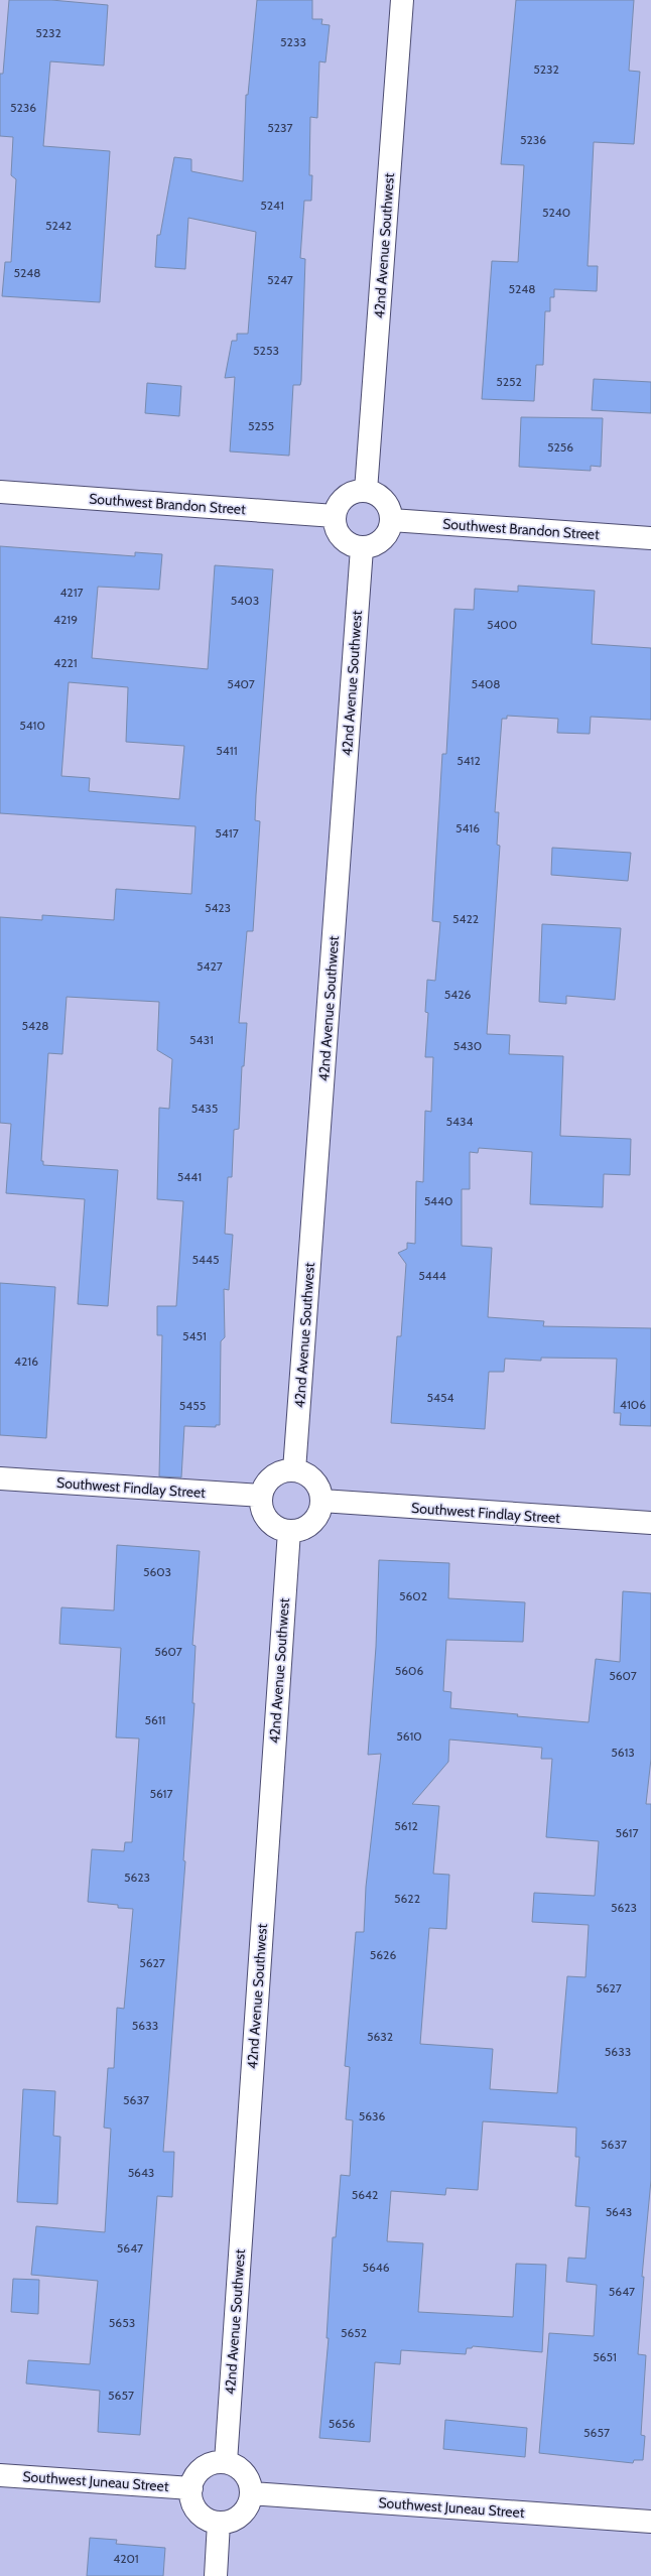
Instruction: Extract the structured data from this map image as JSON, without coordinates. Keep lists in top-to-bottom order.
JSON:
{
  "streets": {
    "street": [
      "42nd Avenue Southwest",
      "Southwest Brandon Street",
      "Southwest Findlay Street",
      "Southwest Juneau Street"
    ]
  },
  "crossings": [
    ["42nd Avenue Southwest", "Southwest Brandon Street"],
    ["42nd Avenue Southwest", "Southwest Findlay Street"],
    ["42nd Avenue Southwest", "Southwest Juneau Street"]
  ],
  "house_numbers": [
    "5232",
    "5233",
    "5232",
    "5236",
    "5237",
    "5236",
    "5241",
    "5240",
    "5242",
    "5248",
    "5247",
    "5248",
    "5253",
    "5252",
    "5255",
    "5256",
    "4217",
    "5403",
    "4219",
    "5400",
    "4221",
    "5407",
    "5408",
    "5410",
    "5411",
    "5412",
    "5416",
    "5417",
    "5423",
    "5422",
    "5427",
    "5426",
    "5428",
    "5431",
    "5430",
    "5435",
    "5434",
    "5441",
    "5440",
    "5445",
    "5444",
    "5451",
    "4216",
    "5454",
    "4106",
    "5455",
    "5603",
    "5602",
    "5607",
    "5606",
    "5607",
    "5611",
    "5610",
    "5613",
    "5617",
    "5612",
    "5617",
    "5623",
    "5622",
    "5623",
    "5626",
    "5627",
    "5627",
    "5633",
    "5632",
    "5633",
    "5637",
    "5636",
    "5637",
    "5643",
    "5642",
    "5643",
    "5647",
    "5646",
    "5647",
    "5653",
    "5652",
    "5651",
    "5657",
    "5656",
    "5657",
    "4201"
  ]
}
